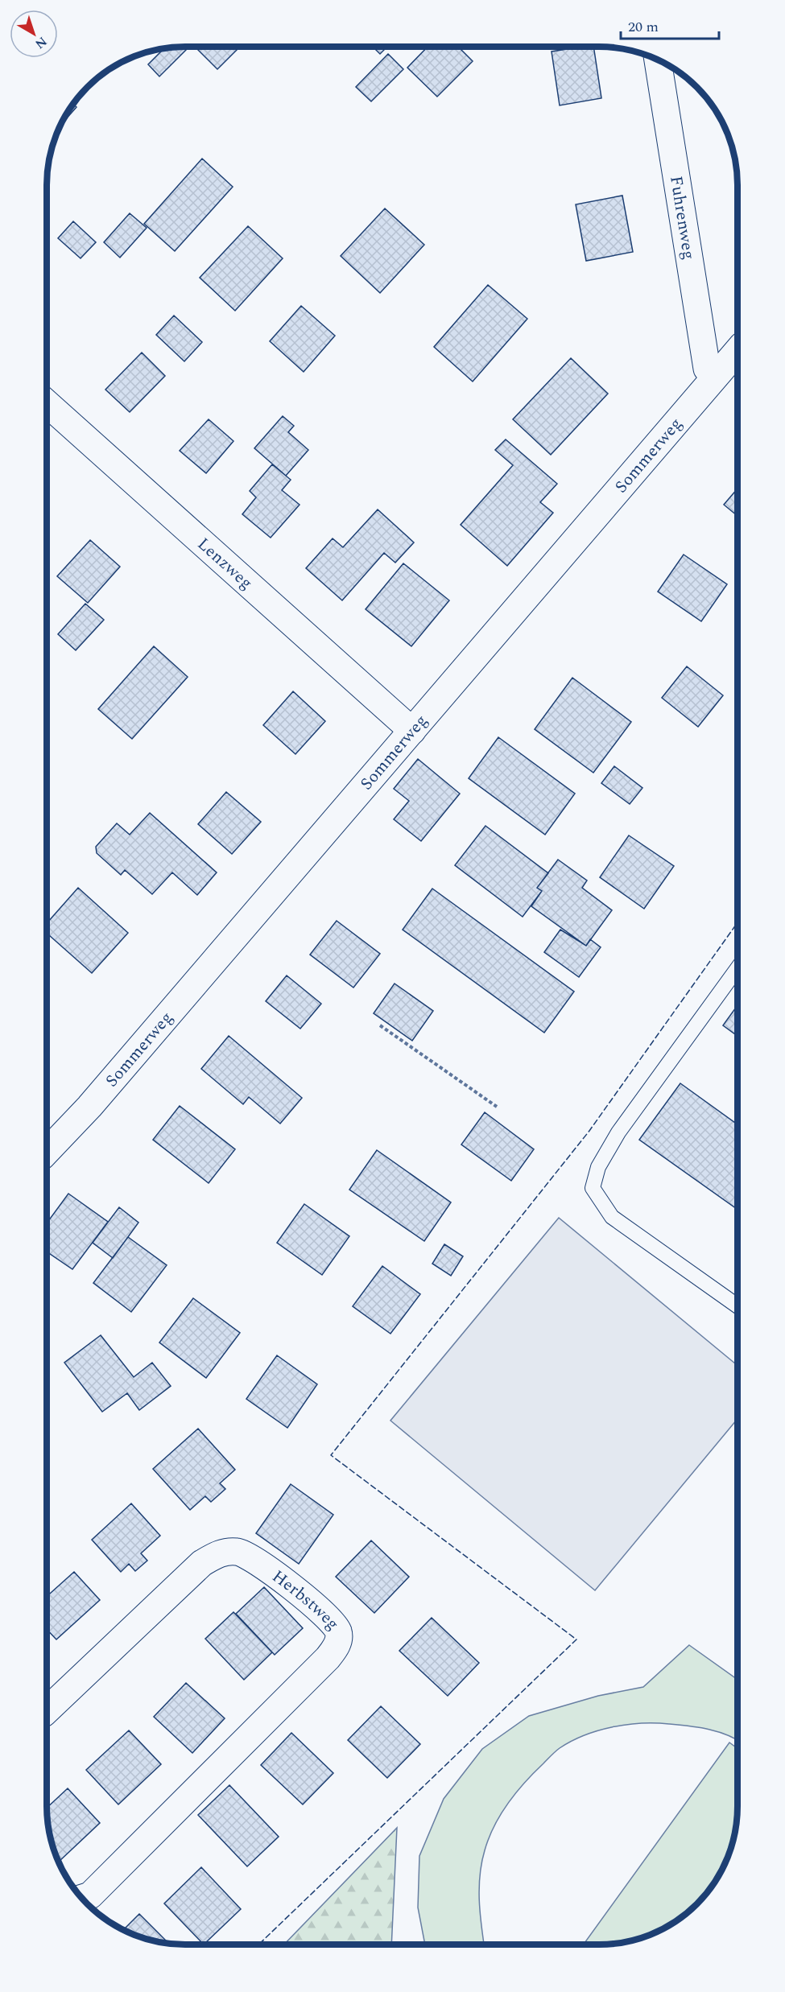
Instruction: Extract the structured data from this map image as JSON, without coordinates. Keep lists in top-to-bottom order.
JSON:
{
  "streets": {
    "street": [
      "Fuhrenweg",
      "Sommerweg",
      "Lenzweg",
      "Herbstweg"
    ]
  },
  "crossings": [
    ["Fuhrenweg", "Sommerweg"],
    ["Sommerweg", "Lenzweg"]
  ],
  "scale_bar": "20 m",
  "north": "bottom right"
}
